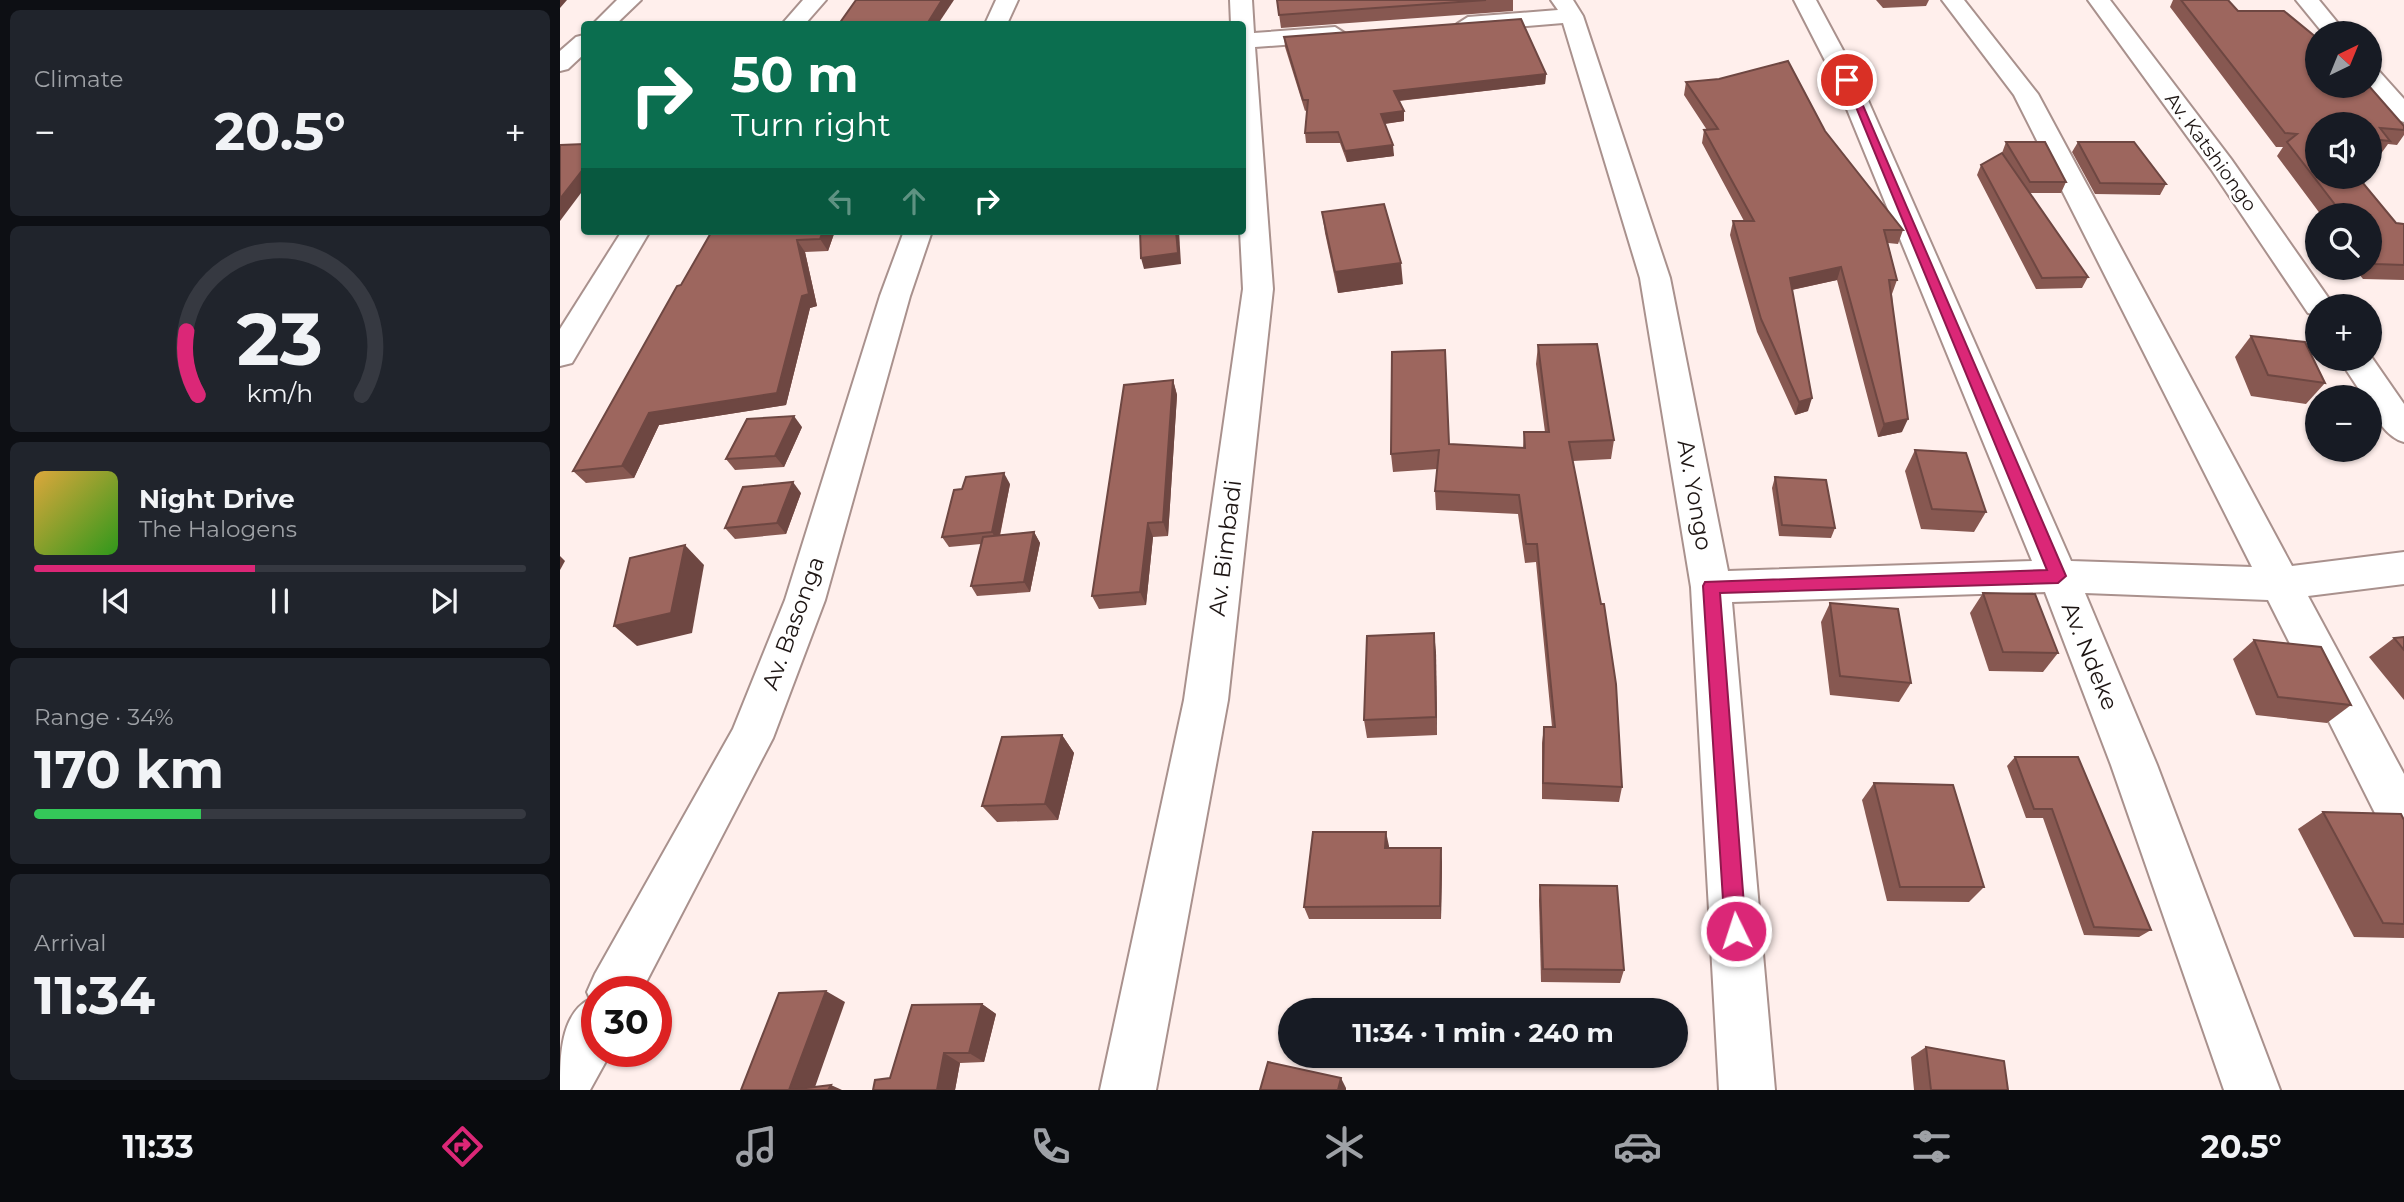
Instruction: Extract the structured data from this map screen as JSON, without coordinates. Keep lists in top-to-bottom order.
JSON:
{
  "streets": {
    "street": [
      "Av. Katshiongo",
      "Av. Yongo",
      "Av. Bimbadi",
      "Av. Basonga",
      "Av. Ndeke"
    ]
  },
  "north": "top right",
  "page": {
    "tile": [
      "Climate",
      ["Range · 34%", "170 km"],
      ["Arrival", "11:34"]
    ],
    "map_buttons": ["+", "−"],
    "turn": ["50 m", "Turn right"],
    "heat": ["−", "20.5°", "+"],
    "song": ["Night Drive", "The Halogens"],
    "limit": "30",
    "trip": "11:34 · 1 min · 240 m",
    "tabs": ["11:33", "20.5°"],
    "gauge": ["23", "km/h"]
  }
}
